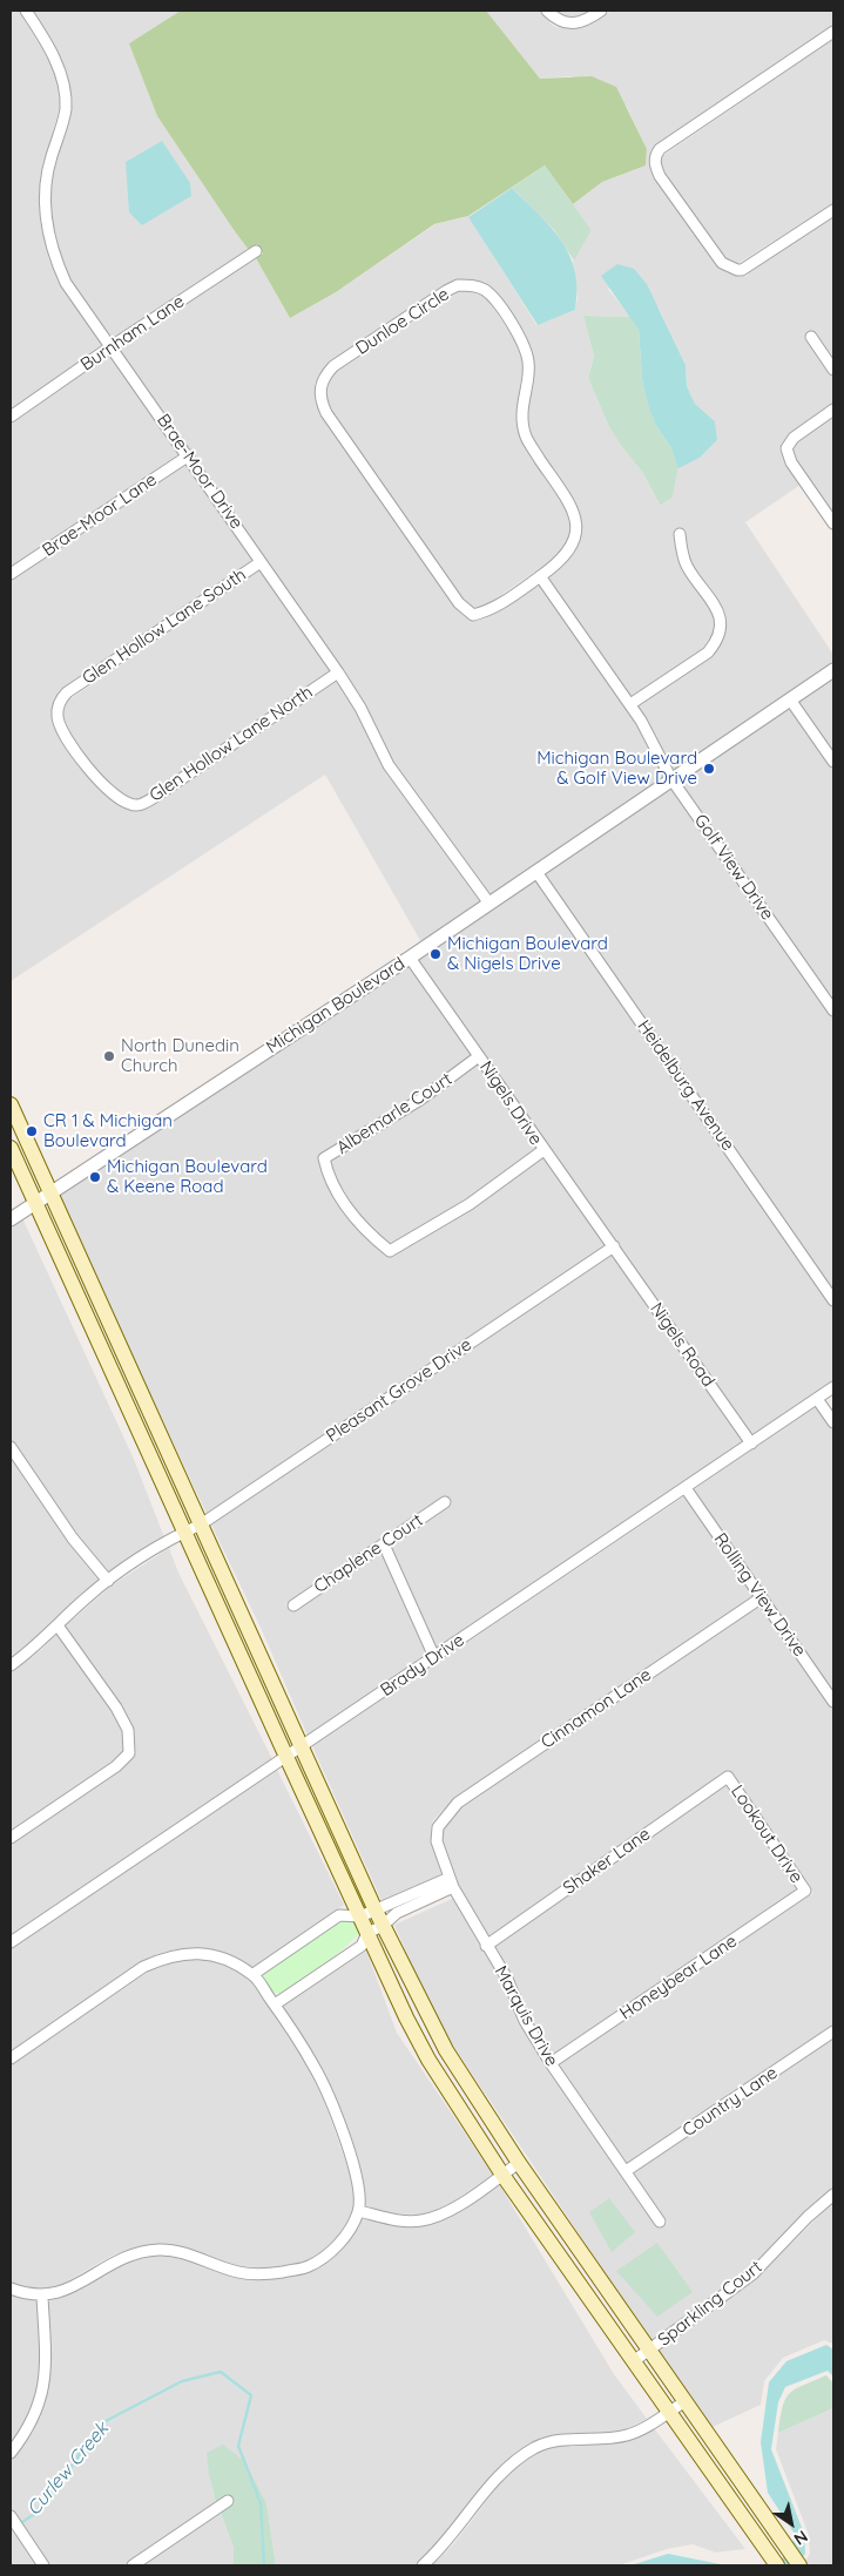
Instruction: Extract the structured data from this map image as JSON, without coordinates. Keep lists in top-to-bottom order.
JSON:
{
  "streets": {
    "street": [
      "Dunloe Circle",
      "Burnham Lane",
      "Brae-Moor Drive",
      "Brae-Moor Lane",
      "Glen Hollow Lane South",
      "Glen Hollow Lane North",
      "Golf View Drive",
      "Michigan Boulevard",
      "Heidelburg Avenue",
      "Nigels Drive",
      "Albemarle Court",
      "Nigels Road",
      "Pleasant Grove Drive",
      "Chaplene Court",
      "Rolling View Drive",
      "Brady Drive",
      "Cinnamon Lane",
      "Lookout Drive",
      "Shaker Lane",
      "Honeybear Lane",
      "Marquis Drive",
      "Country Lane",
      "Sparkling Court"
    ]
  },
  "crossings": [
    ["Dunloe Circle", "Golf View Drive"],
    ["Burnham Lane", "Brae-Moor Drive"],
    ["Brae-Moor Drive", "Brae-Moor Lane"],
    ["Brae-Moor Drive", "Glen Hollow Lane South"],
    ["Brae-Moor Drive", "Glen Hollow Lane North"],
    ["Brae-Moor Drive", "Michigan Boulevard"],
    ["Glen Hollow Lane South", "Glen Hollow Lane North"],
    ["Golf View Drive", "Michigan Boulevard"],
    ["Michigan Boulevard", "Heidelburg Avenue"],
    ["Michigan Boulevard", "Nigels Drive"],
    ["Nigels Drive", "Albemarle Court"],
    ["Nigels Drive", "Nigels Road"],
    ["Nigels Drive", "Pleasant Grove Drive"],
    ["Nigels Road", "Pleasant Grove Drive"],
    ["Nigels Road", "Brady Drive"],
    ["Rolling View Drive", "Brady Drive"],
    ["Rolling View Drive", "Cinnamon Lane"],
    ["Cinnamon Lane", "Marquis Drive"],
    ["Lookout Drive", "Shaker Lane"],
    ["Lookout Drive", "Honeybear Lane"],
    ["Shaker Lane", "Marquis Drive"],
    ["Honeybear Lane", "Marquis Drive"],
    ["Marquis Drive", "Country Lane"]
  ],
  "water": ["Curlew Creek"],
  "places": [
    "Michigan Boulevard & Golf View Drive",
    "Michigan Boulevard & Nigels Drive",
    "North Dunedin Church",
    "CR 1 & Michigan Boulevard",
    "Michigan Boulevard & Keene Road"
  ],
  "north": "bottom right"
}
